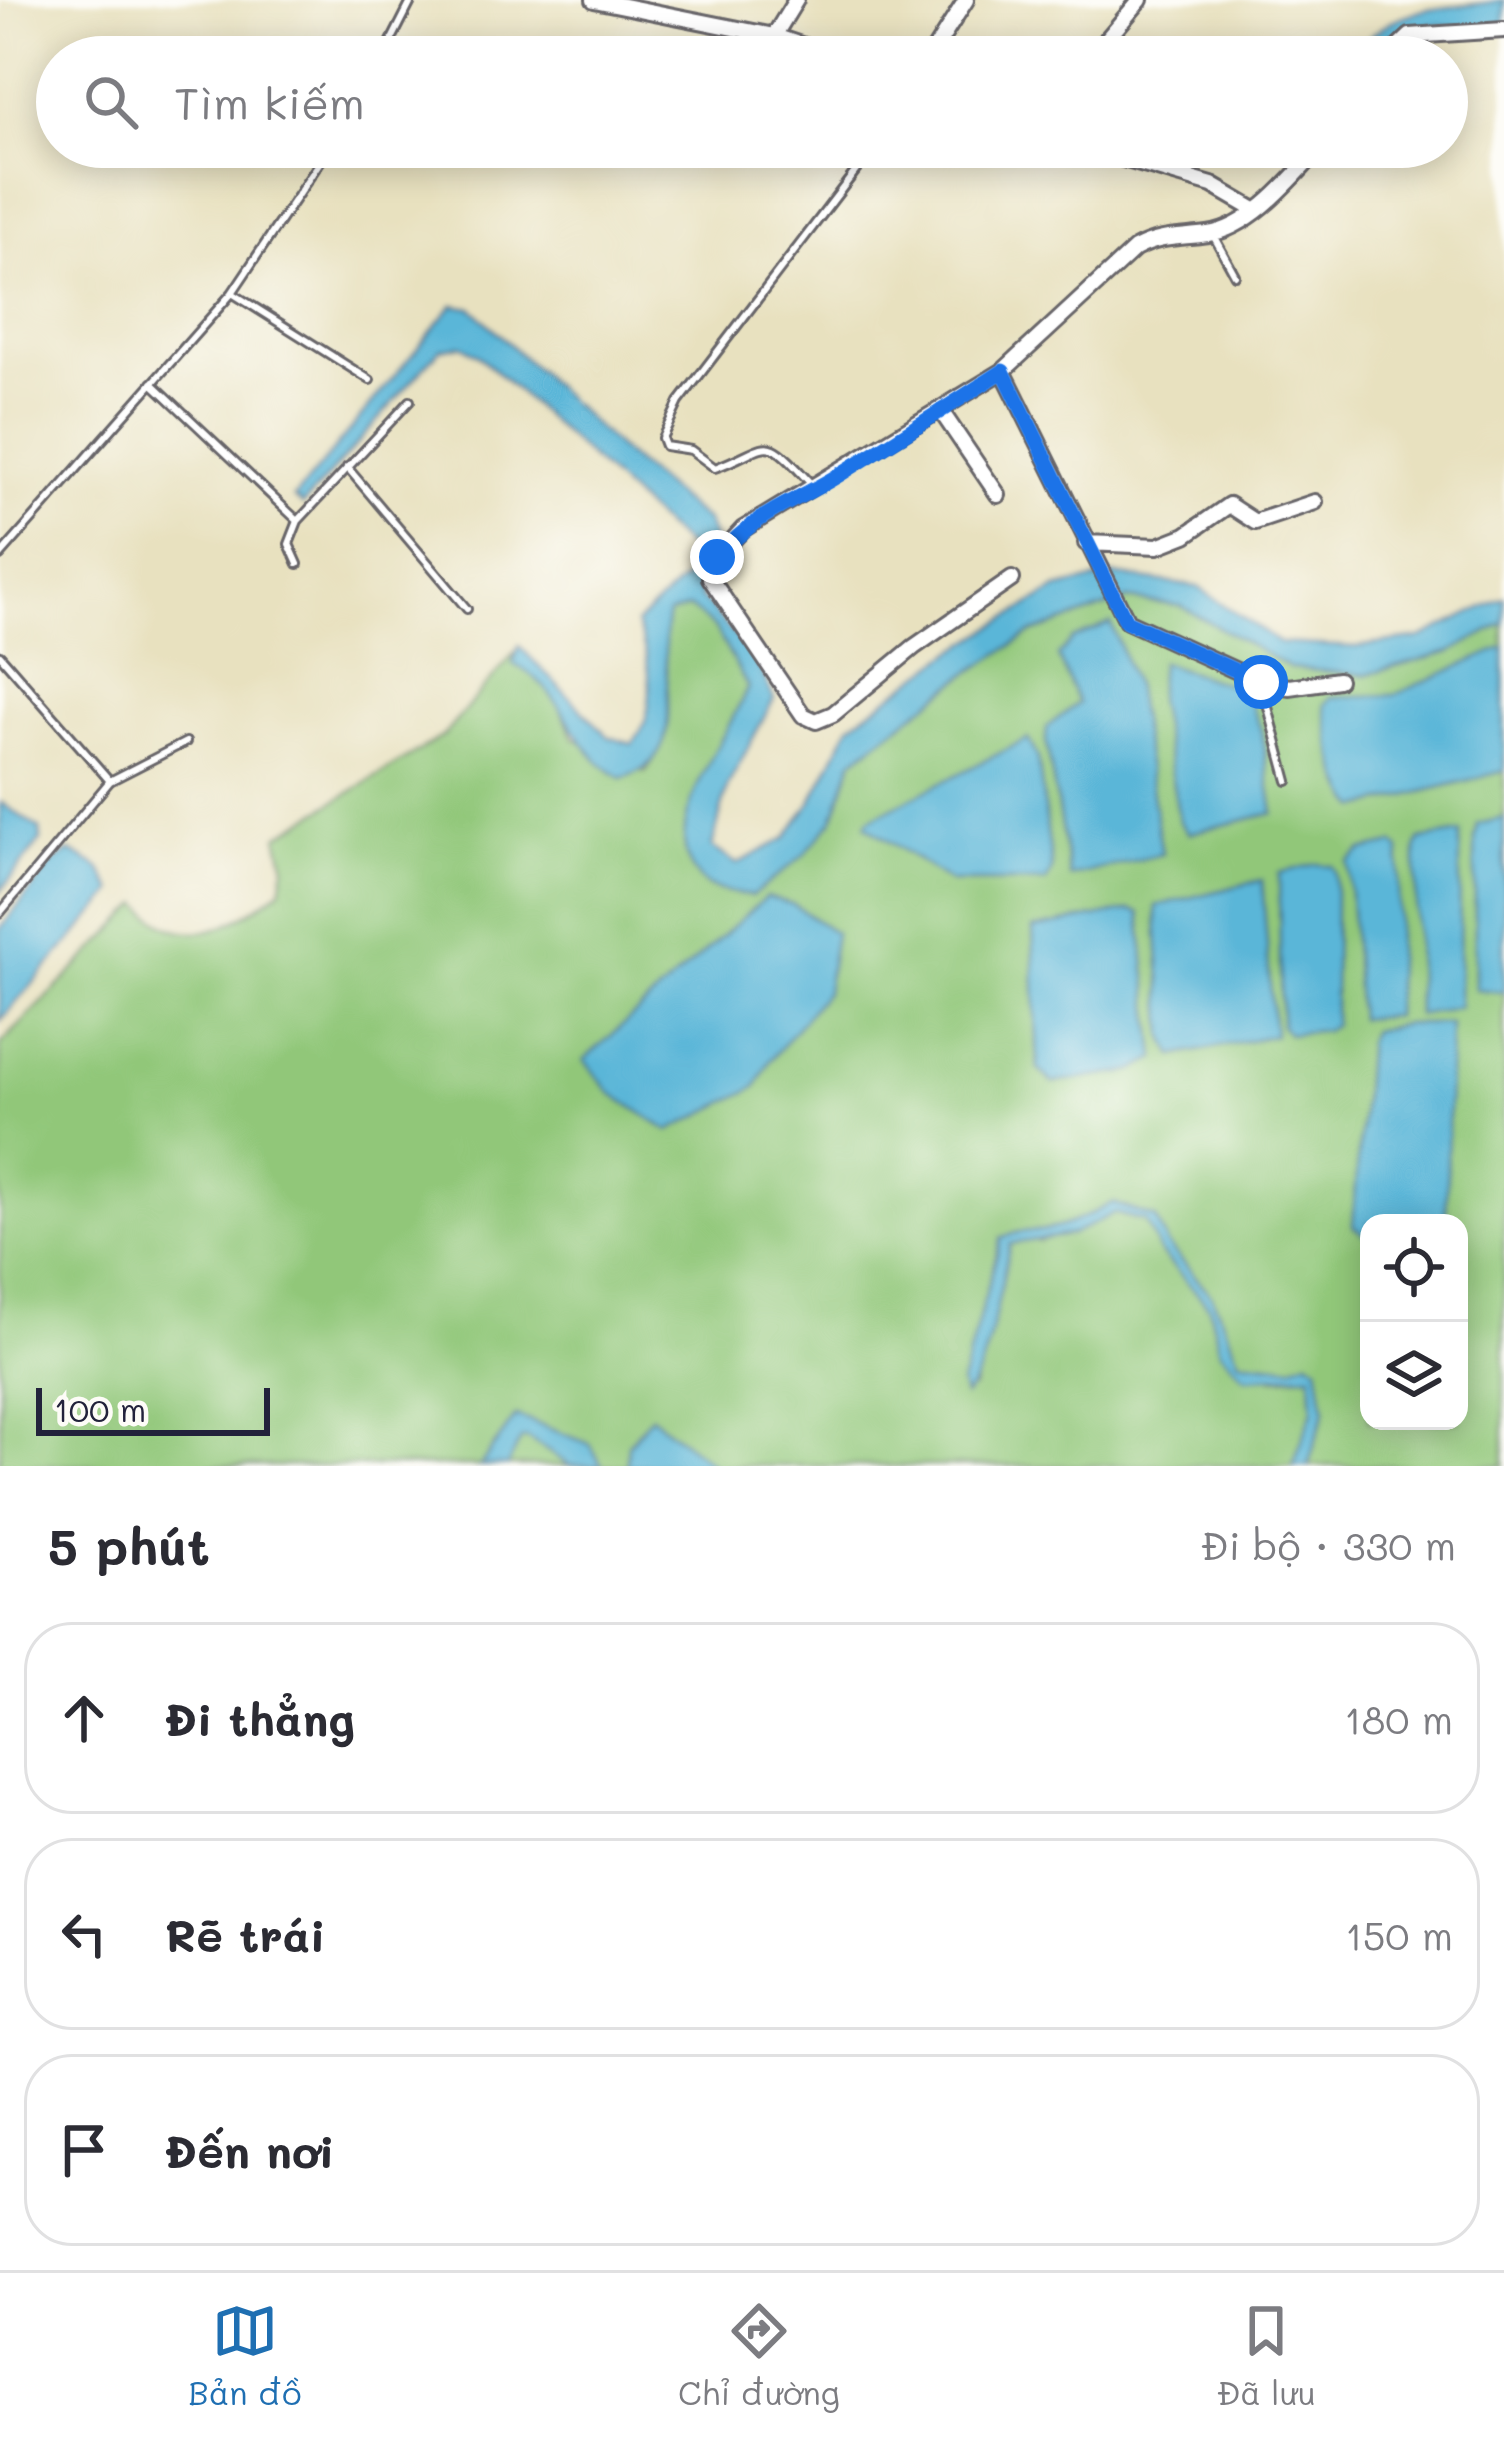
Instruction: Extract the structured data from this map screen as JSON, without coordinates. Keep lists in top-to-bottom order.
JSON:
{
  "scale_bar": "100 m",
  "page": {
    "search": "Tìm kiếm",
    "scale": "100 m",
    "heading": ["5 phút", "Đi bộ · 330 m"],
    "list": [
      ["Đi thẳng", "180 m"],
      ["Rẽ trái", "150 m"],
      "Đến nơi"
    ],
    "nav": ["Bản đồ", "Chỉ đường", "Đã lưu"]
  }
}
